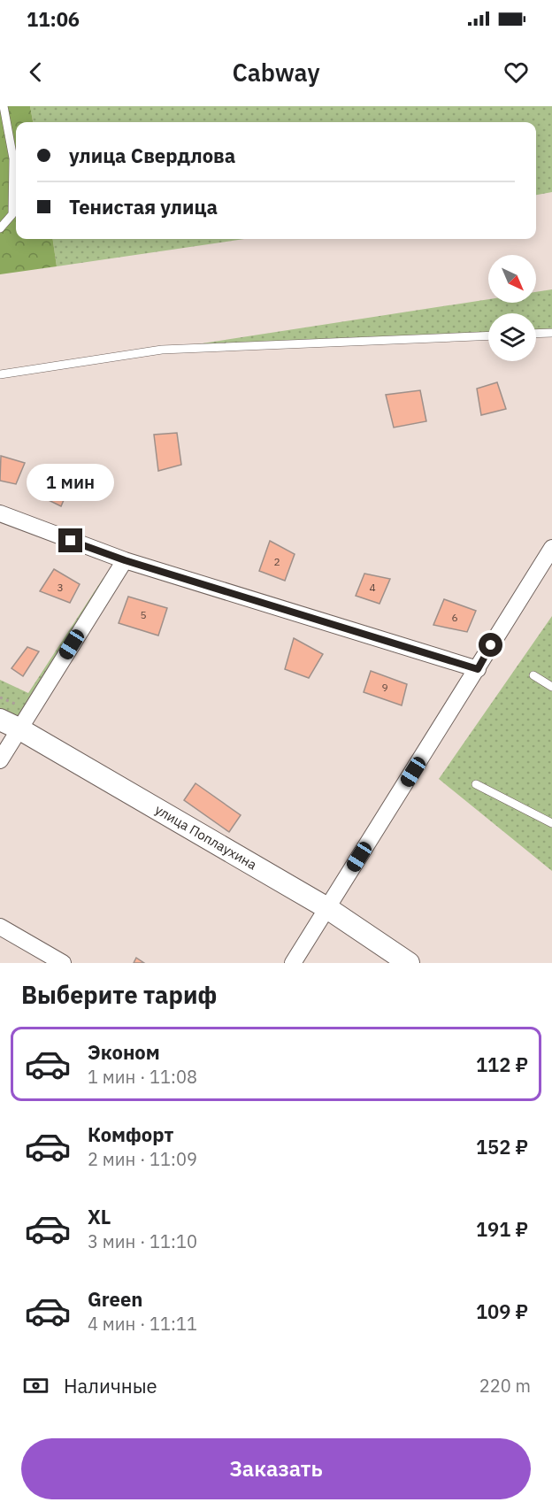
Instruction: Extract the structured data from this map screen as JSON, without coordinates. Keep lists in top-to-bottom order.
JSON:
{
  "streets": {
    "street": ["улица Поплаухина"]
  },
  "house_numbers": [
    "2",
    "3",
    "4",
    "5",
    "6",
    "9"
  ],
  "north": "bottom right",
  "page": {
    "status": "11:06",
    "header": "Cabway",
    "banner": ["улица Свердлова", "Тенистая улица"],
    "bubble": "1 мин",
    "heading": "Выберите тариф",
    "list": [
      {
        "name": "Эконом",
        "note": "1 мин · 11:08",
        "value": "112 ₽"
      },
      {
        "name": "Комфорт",
        "note": "2 мин · 11:09",
        "value": "152 ₽"
      },
      {
        "name": "XL",
        "note": "3 мин · 11:10",
        "value": "191 ₽"
      },
      {
        "name": "Green",
        "note": "4 мин · 11:11",
        "value": "109 ₽"
      }
    ],
    "pay": ["Наличные", "220 m"],
    "buttons": "Заказать"
  }
}
